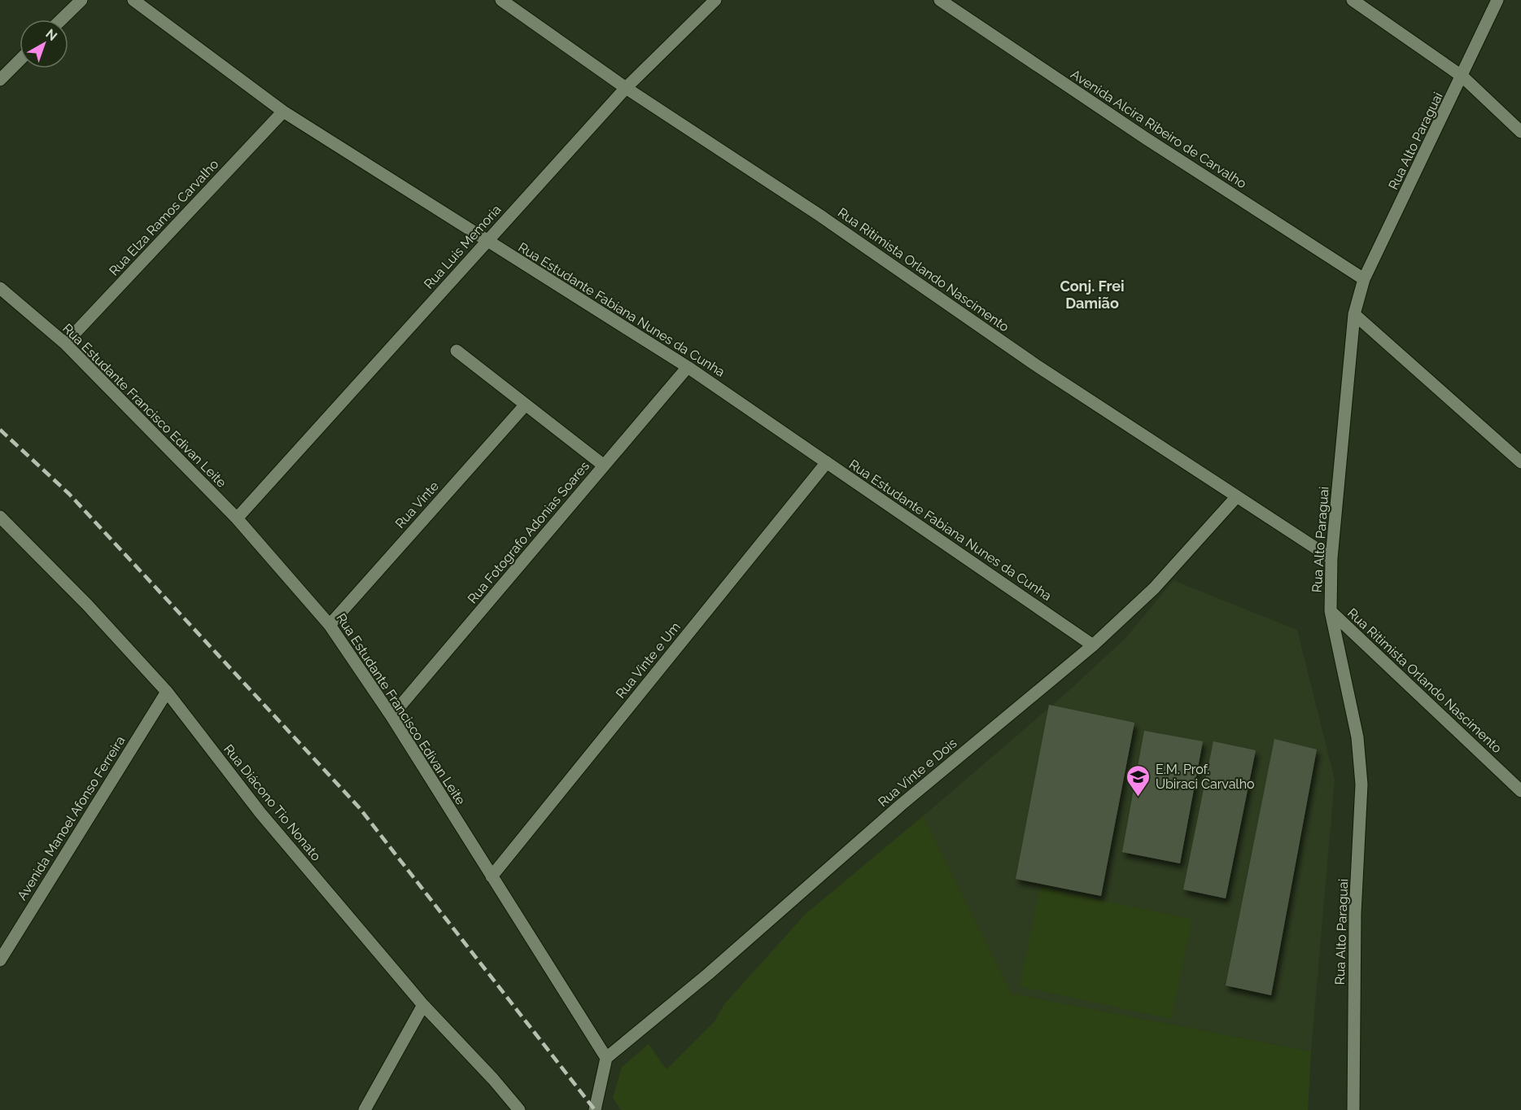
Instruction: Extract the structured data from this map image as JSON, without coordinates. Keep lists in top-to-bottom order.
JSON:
{
  "streets": {
    "street": [
      "Avenida Alcira Ribeiro de Carvalho",
      "Rua Alto Paraguai",
      "Rua Elza Ramos Carvalho",
      "Rua Luis Memoria",
      "Rua Ritimista Orlando Nascimento",
      "Rua Estudante Fabiana Nunes da Cunha",
      "Rua Estudante Francisco Edivan Leite",
      "Rua Vinte",
      "Rua Fotografo Adonias Soares",
      "Rua Vinte e Um",
      "Rua Vinte e Dois",
      "Rua Diácono Tio Nonato",
      "Avenida Manoel Afonso Ferreira"
    ]
  },
  "crossings": [
    ["Avenida Alcira Ribeiro de Carvalho", "Rua Alto Paraguai"],
    ["Rua Alto Paraguai", "Rua Ritimista Orlando Nascimento"],
    ["Rua Elza Ramos Carvalho", "Rua Estudante Fabiana Nunes da Cunha"],
    ["Rua Elza Ramos Carvalho", "Rua Estudante Francisco Edivan Leite"],
    ["Rua Luis Memoria", "Rua Ritimista Orlando Nascimento"],
    ["Rua Luis Memoria", "Rua Estudante Fabiana Nunes da Cunha"],
    ["Rua Luis Memoria", "Rua Estudante Francisco Edivan Leite"],
    ["Rua Ritimista Orlando Nascimento", "Rua Vinte e Dois"],
    ["Rua Estudante Fabiana Nunes da Cunha", "Rua Fotografo Adonias Soares"],
    ["Rua Estudante Fabiana Nunes da Cunha", "Rua Vinte e Um"],
    ["Rua Estudante Fabiana Nunes da Cunha", "Rua Vinte e Dois"],
    ["Rua Estudante Francisco Edivan Leite", "Rua Vinte"],
    ["Rua Estudante Francisco Edivan Leite", "Rua Fotografo Adonias Soares"],
    ["Rua Estudante Francisco Edivan Leite", "Rua Vinte e Um"],
    ["Rua Estudante Francisco Edivan Leite", "Rua Vinte e Dois"],
    ["Rua Diácono Tio Nonato", "Avenida Manoel Afonso Ferreira"]
  ],
  "districts": ["Conj. Frei Damião"],
  "places": {
    "school or university": ["E.M. Prof. Ubiraci Carvalho"]
  },
  "north": "top right"
}
